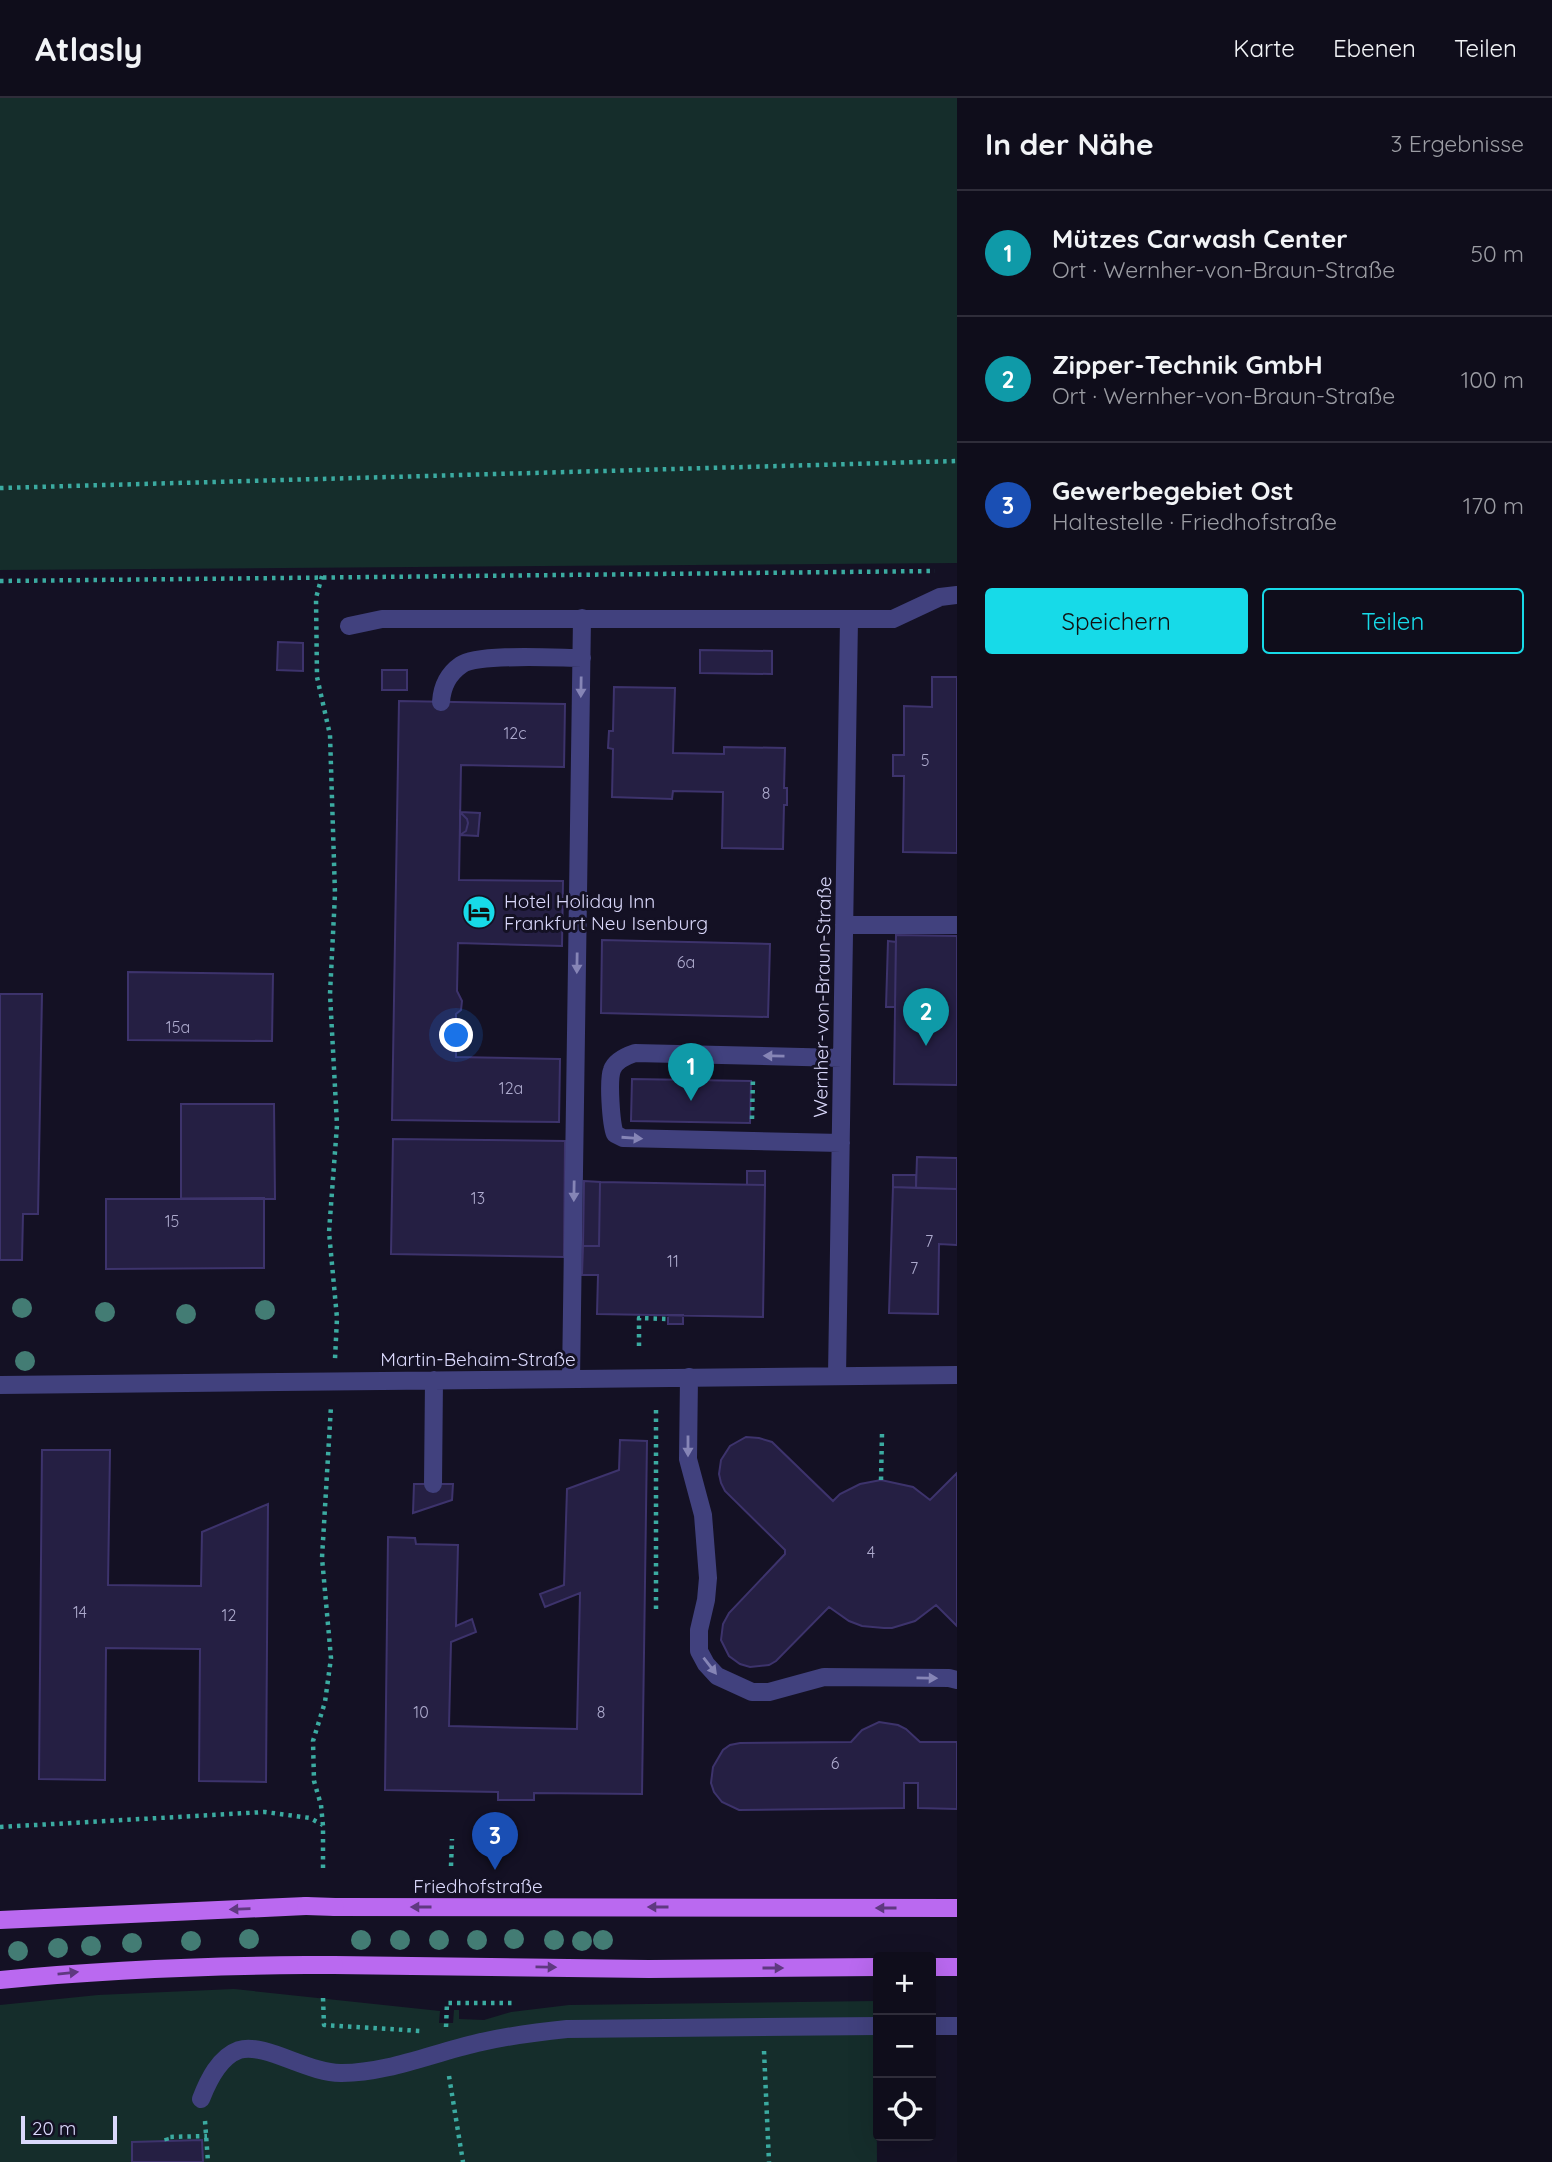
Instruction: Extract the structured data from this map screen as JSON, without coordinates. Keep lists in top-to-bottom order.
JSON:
{
  "streets": {
    "main road": ["Friedhofstraße"],
    "street": ["Wernher-von-Braun-Straße", "Martin-Behaim-Straße"]
  },
  "crossings": [
    ["Wernher-von-Braun-Straße", "Martin-Behaim-Straße"]
  ],
  "places": {
    "hotel": ["Hotel Holiday Inn Frankfurt Neu Isenburg"]
  },
  "house_numbers": [
    "12c",
    "5",
    "8",
    "6a",
    "15a",
    "12a",
    "13",
    "15",
    "7",
    "11",
    "7",
    "4",
    "14",
    "12",
    "10",
    "8",
    "6"
  ],
  "scale_bar": "20 m",
  "page": {
    "header": "Atlasly",
    "nav": ["Karte", "Ebenen", "Teilen"],
    "heading": ["In der Nähe", "3 Ergebnisse"],
    "list": [
      {
        "mark": "1",
        "name": "Mützes Carwash Center",
        "note": "Ort · Wernher-von-Braun-Straße",
        "value": "50 m"
      },
      {
        "mark": "2",
        "name": "Zipper-Technik GmbH",
        "note": "Ort · Wernher-von-Braun-Straße",
        "value": "100 m"
      },
      {
        "mark": "3",
        "name": "Gewerbegebiet Ost",
        "note": "Haltestelle · Friedhofstraße",
        "value": "170 m"
      }
    ],
    "buttons": ["Speichern", "Teilen"],
    "pins": ["2", "1", "3"],
    "map_buttons": ["+", "−"],
    "scale": "20 m"
  }
}
